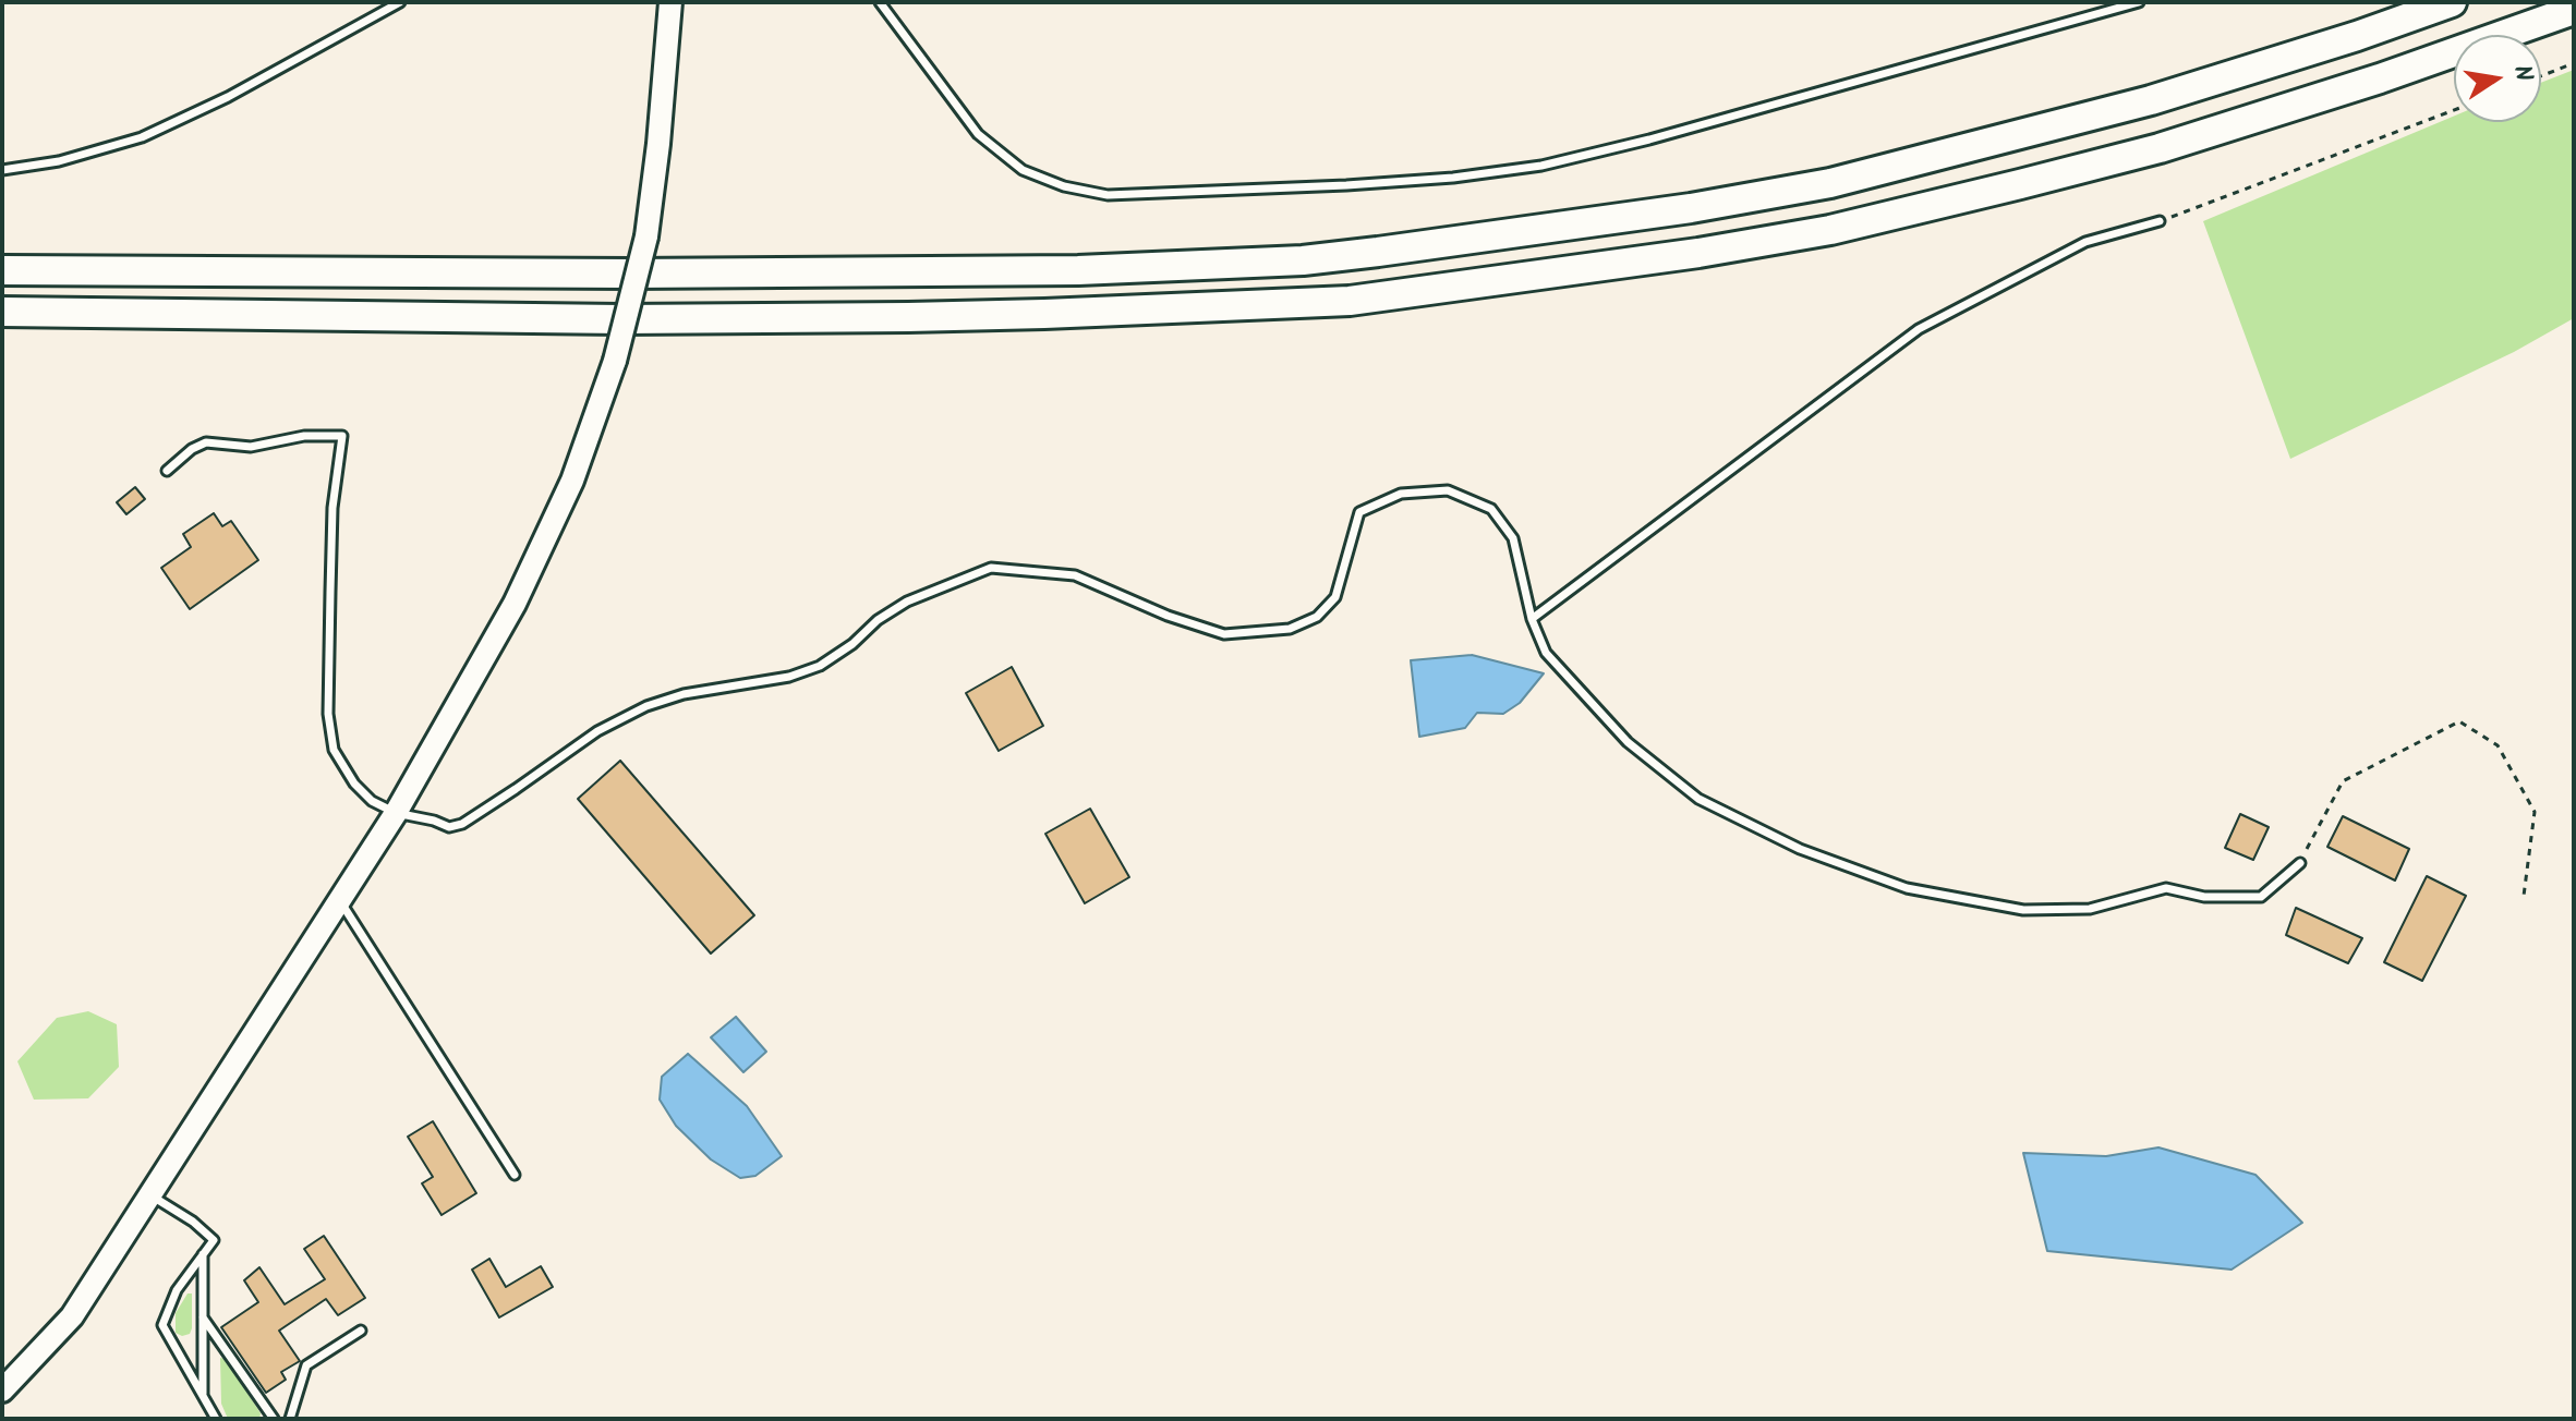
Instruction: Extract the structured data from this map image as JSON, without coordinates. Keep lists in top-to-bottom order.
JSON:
{
  "north": "right"
}
